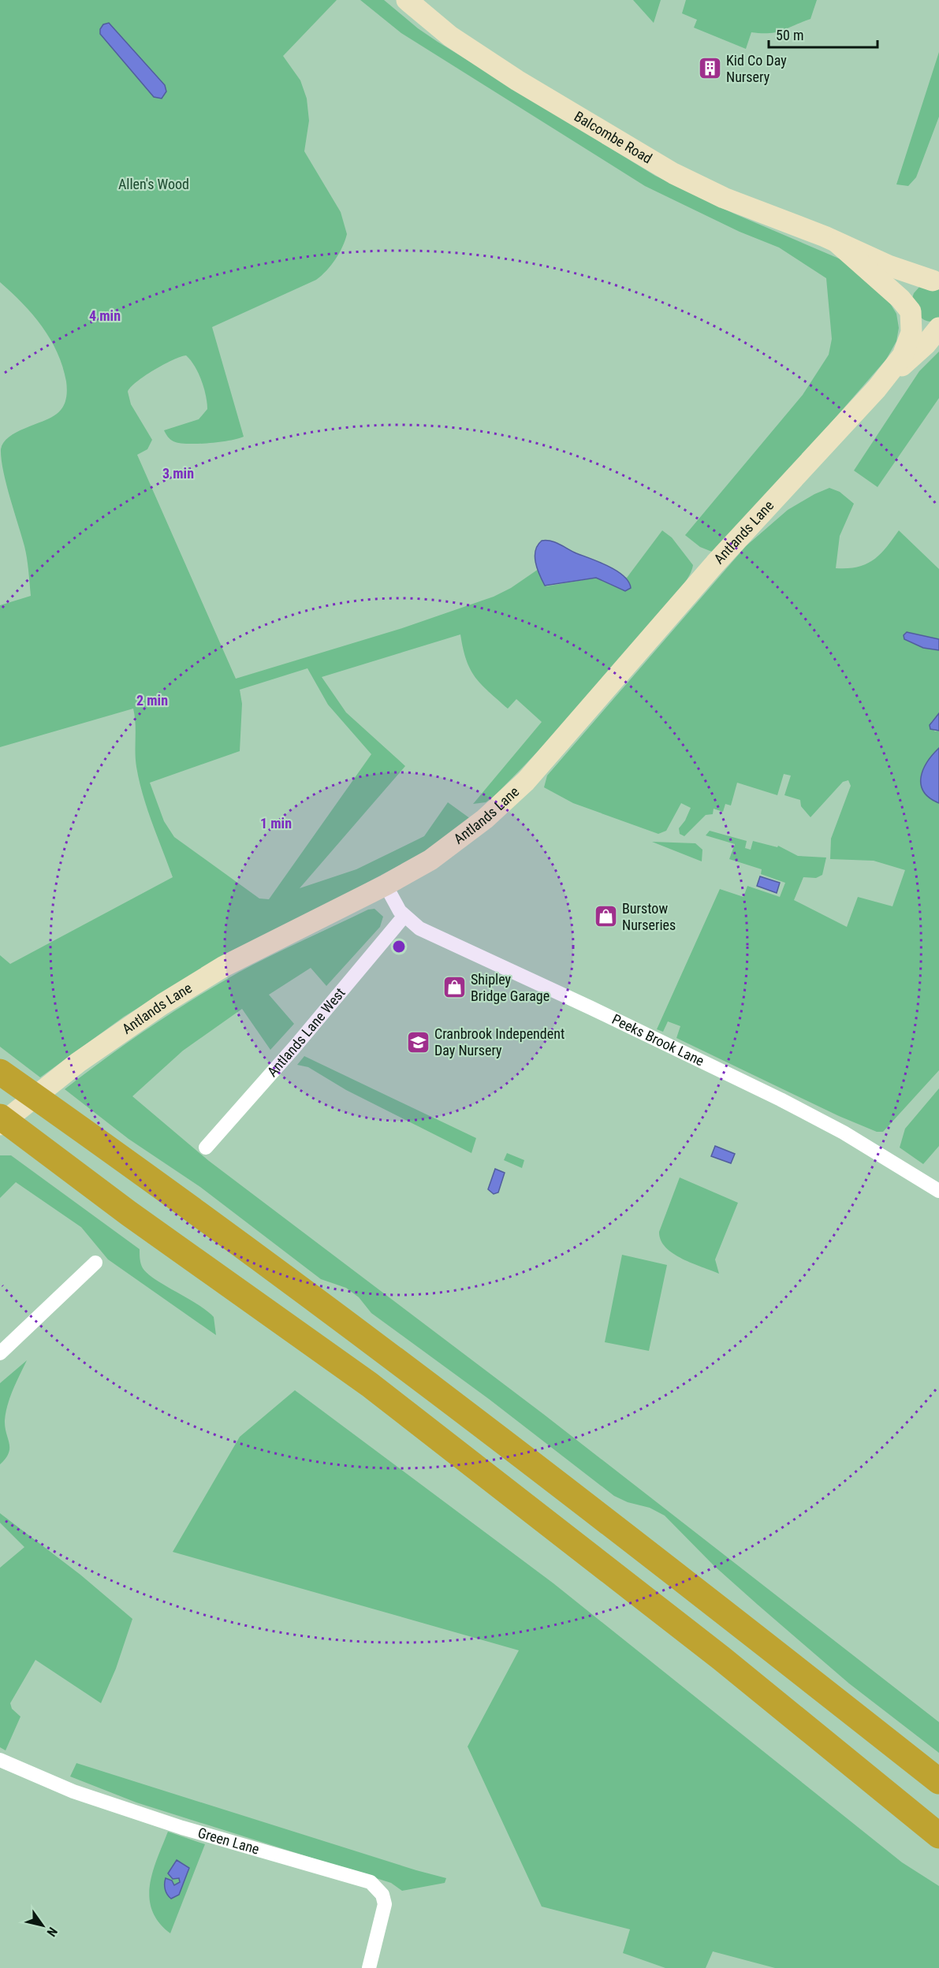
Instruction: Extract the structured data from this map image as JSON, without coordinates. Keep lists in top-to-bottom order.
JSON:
{
  "streets": {
    "main road": ["Balcombe Road", "Antlands Lane"],
    "street": ["Antlands Lane West", "Peeks Brook Lane", "Green Lane"]
  },
  "crossings": [
    ["Balcombe Road", "Antlands Lane"],
    ["Antlands Lane", "Peeks Brook Lane"],
    ["Antlands Lane West", "Peeks Brook Lane"]
  ],
  "parks": ["Allen's Wood"],
  "places": {
    "building": ["Kid Co Day Nursery"],
    "shop": ["Burstow Nurseries", "Shipley Bridge Garage"],
    "school or university": ["Cranbrook Independent Day Nursery"]
  },
  "scale_bar": "50 m",
  "north": "bottom right",
  "rings": [
    "4 min",
    "3 min",
    "2 min",
    "1 min"
  ]
}
